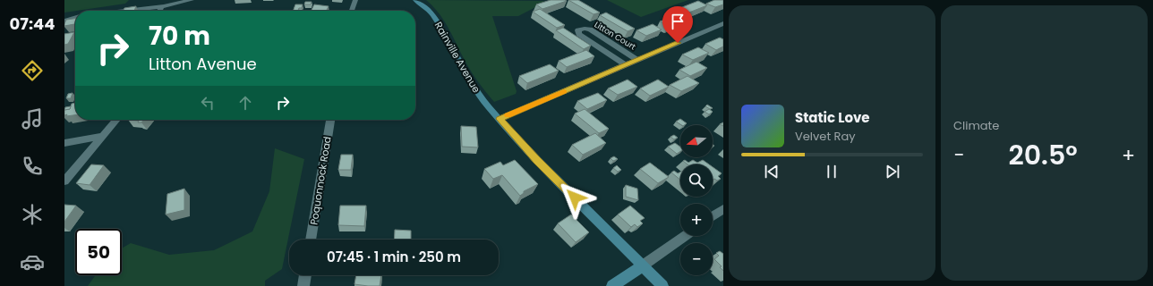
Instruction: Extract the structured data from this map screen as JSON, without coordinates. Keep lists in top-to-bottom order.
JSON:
{
  "streets": {
    "main road": ["Rainville Avenue"],
    "street": ["Litton Court", "Poquonnock Road"]
  },
  "north": "left",
  "page": {
    "tabs": "07:44",
    "tile": "Climate",
    "turn": ["70 m", "Litton Avenue"],
    "song": ["Static Love", "Velvet Ray"],
    "map_buttons": ["+", "−"],
    "heat": ["−", "20.5°", "+"],
    "limit": "50",
    "trip": "07:45 · 1 min · 250 m"
  }
}
